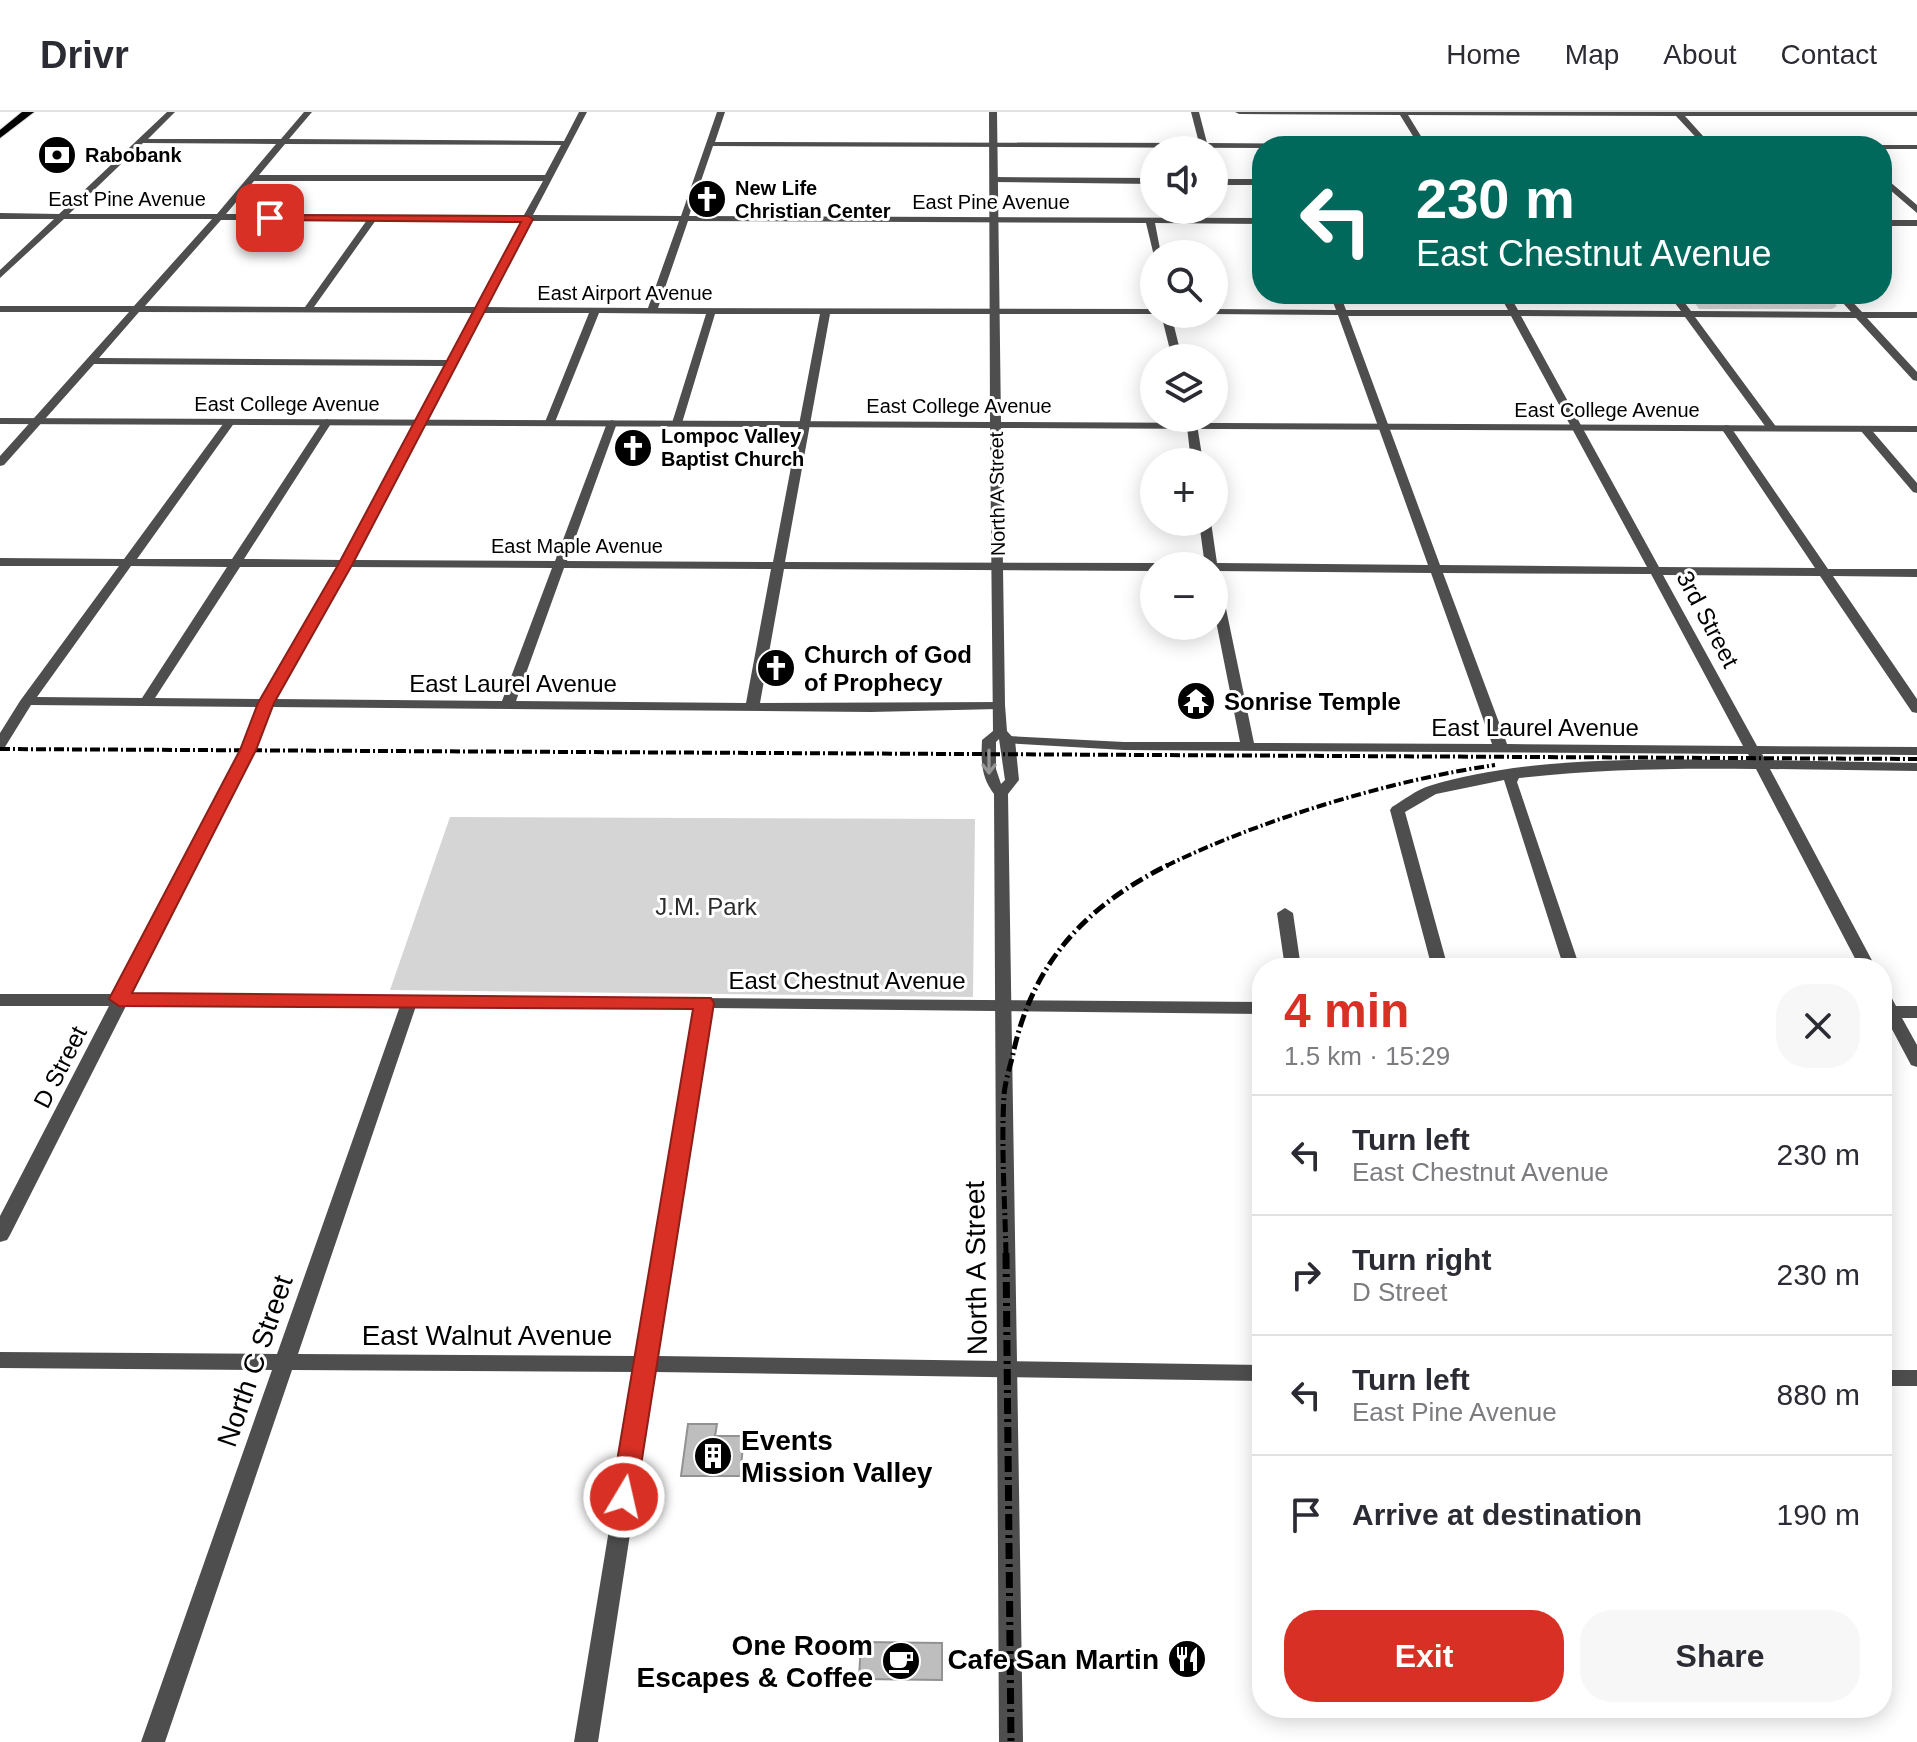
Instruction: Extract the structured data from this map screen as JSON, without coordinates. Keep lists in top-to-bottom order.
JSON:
{
  "streets": {
    "street": [
      "East Pine Avenue",
      "East Airport Avenue",
      "East College Avenue",
      "North A Street",
      "East Maple Avenue",
      "3rd Street",
      "East Laurel Avenue",
      "East Chestnut Avenue",
      "D Street",
      "East Walnut Avenue",
      "North C Street"
    ]
  },
  "crossings": [
    ["East Pine Avenue", "North A Street"],
    ["East Pine Avenue", "D Street"],
    ["East Airport Avenue", "North A Street"],
    ["East Airport Avenue", "D Street"],
    ["East College Avenue", "North A Street"],
    ["East College Avenue", "3rd Street"],
    ["East College Avenue", "D Street"],
    ["North A Street", "East Maple Avenue"],
    ["North A Street", "East Laurel Avenue"],
    ["North A Street", "East Chestnut Avenue"],
    ["North A Street", "East Walnut Avenue"],
    ["East Maple Avenue", "D Street"],
    ["3rd Street", "East Laurel Avenue"],
    ["East Laurel Avenue", "D Street"],
    ["East Chestnut Avenue", "D Street"],
    ["East Chestnut Avenue", "North C Street"],
    ["East Walnut Avenue", "North C Street"]
  ],
  "parks": ["J.M. Park"],
  "places": {
    "bank": ["Rabobank"],
    "church": ["New Life Christian Center", "Lompoc Valley Baptist Church", "Church of God of Prophecy"],
    "temple": ["Sonrise Temple"],
    "building": ["Events Mission Valley"],
    "restaurant": ["Cafe San Martin"],
    "cafe": ["One Room Escapes & Coffee"]
  },
  "page": {
    "header": "Drivr",
    "nav": [
      "Home",
      "Map",
      "About",
      "Contact"
    ],
    "map_buttons": ["+", "−"],
    "turn": ["230 m", "East Chestnut Avenue"],
    "heading": ["4 min", "1.5 km · 15:29"],
    "list": [
      {
        "name": "Turn left",
        "note": "East Chestnut Avenue",
        "value": "230 m"
      },
      {
        "name": "Turn right",
        "note": "D Street",
        "value": "230 m"
      },
      {
        "name": "Turn left",
        "note": "East Pine Avenue",
        "value": "880 m"
      },
      {
        "name": "Arrive at destination",
        "value": "190 m"
      }
    ],
    "buttons": ["Exit", "Share"]
  }
}
